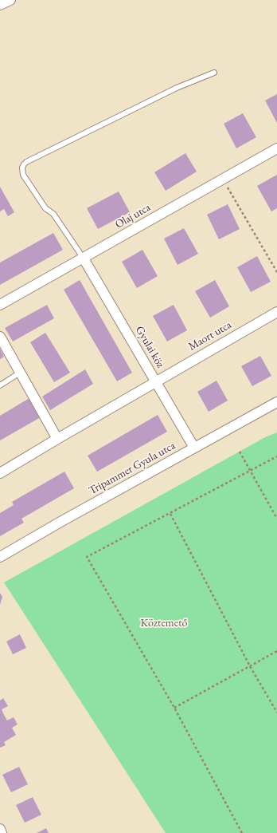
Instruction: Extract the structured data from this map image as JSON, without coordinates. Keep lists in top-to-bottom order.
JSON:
{
  "streets": {
    "street": [
      "Olaj utca",
      "Maort utca",
      "Gyulai köz",
      "Tripammer Gyula utca"
    ]
  },
  "crossings": [
    ["Olaj utca", "Gyulai köz"],
    ["Maort utca", "Gyulai köz"],
    ["Gyulai köz", "Tripammer Gyula utca"]
  ],
  "parks": ["Köztemető"]
}
